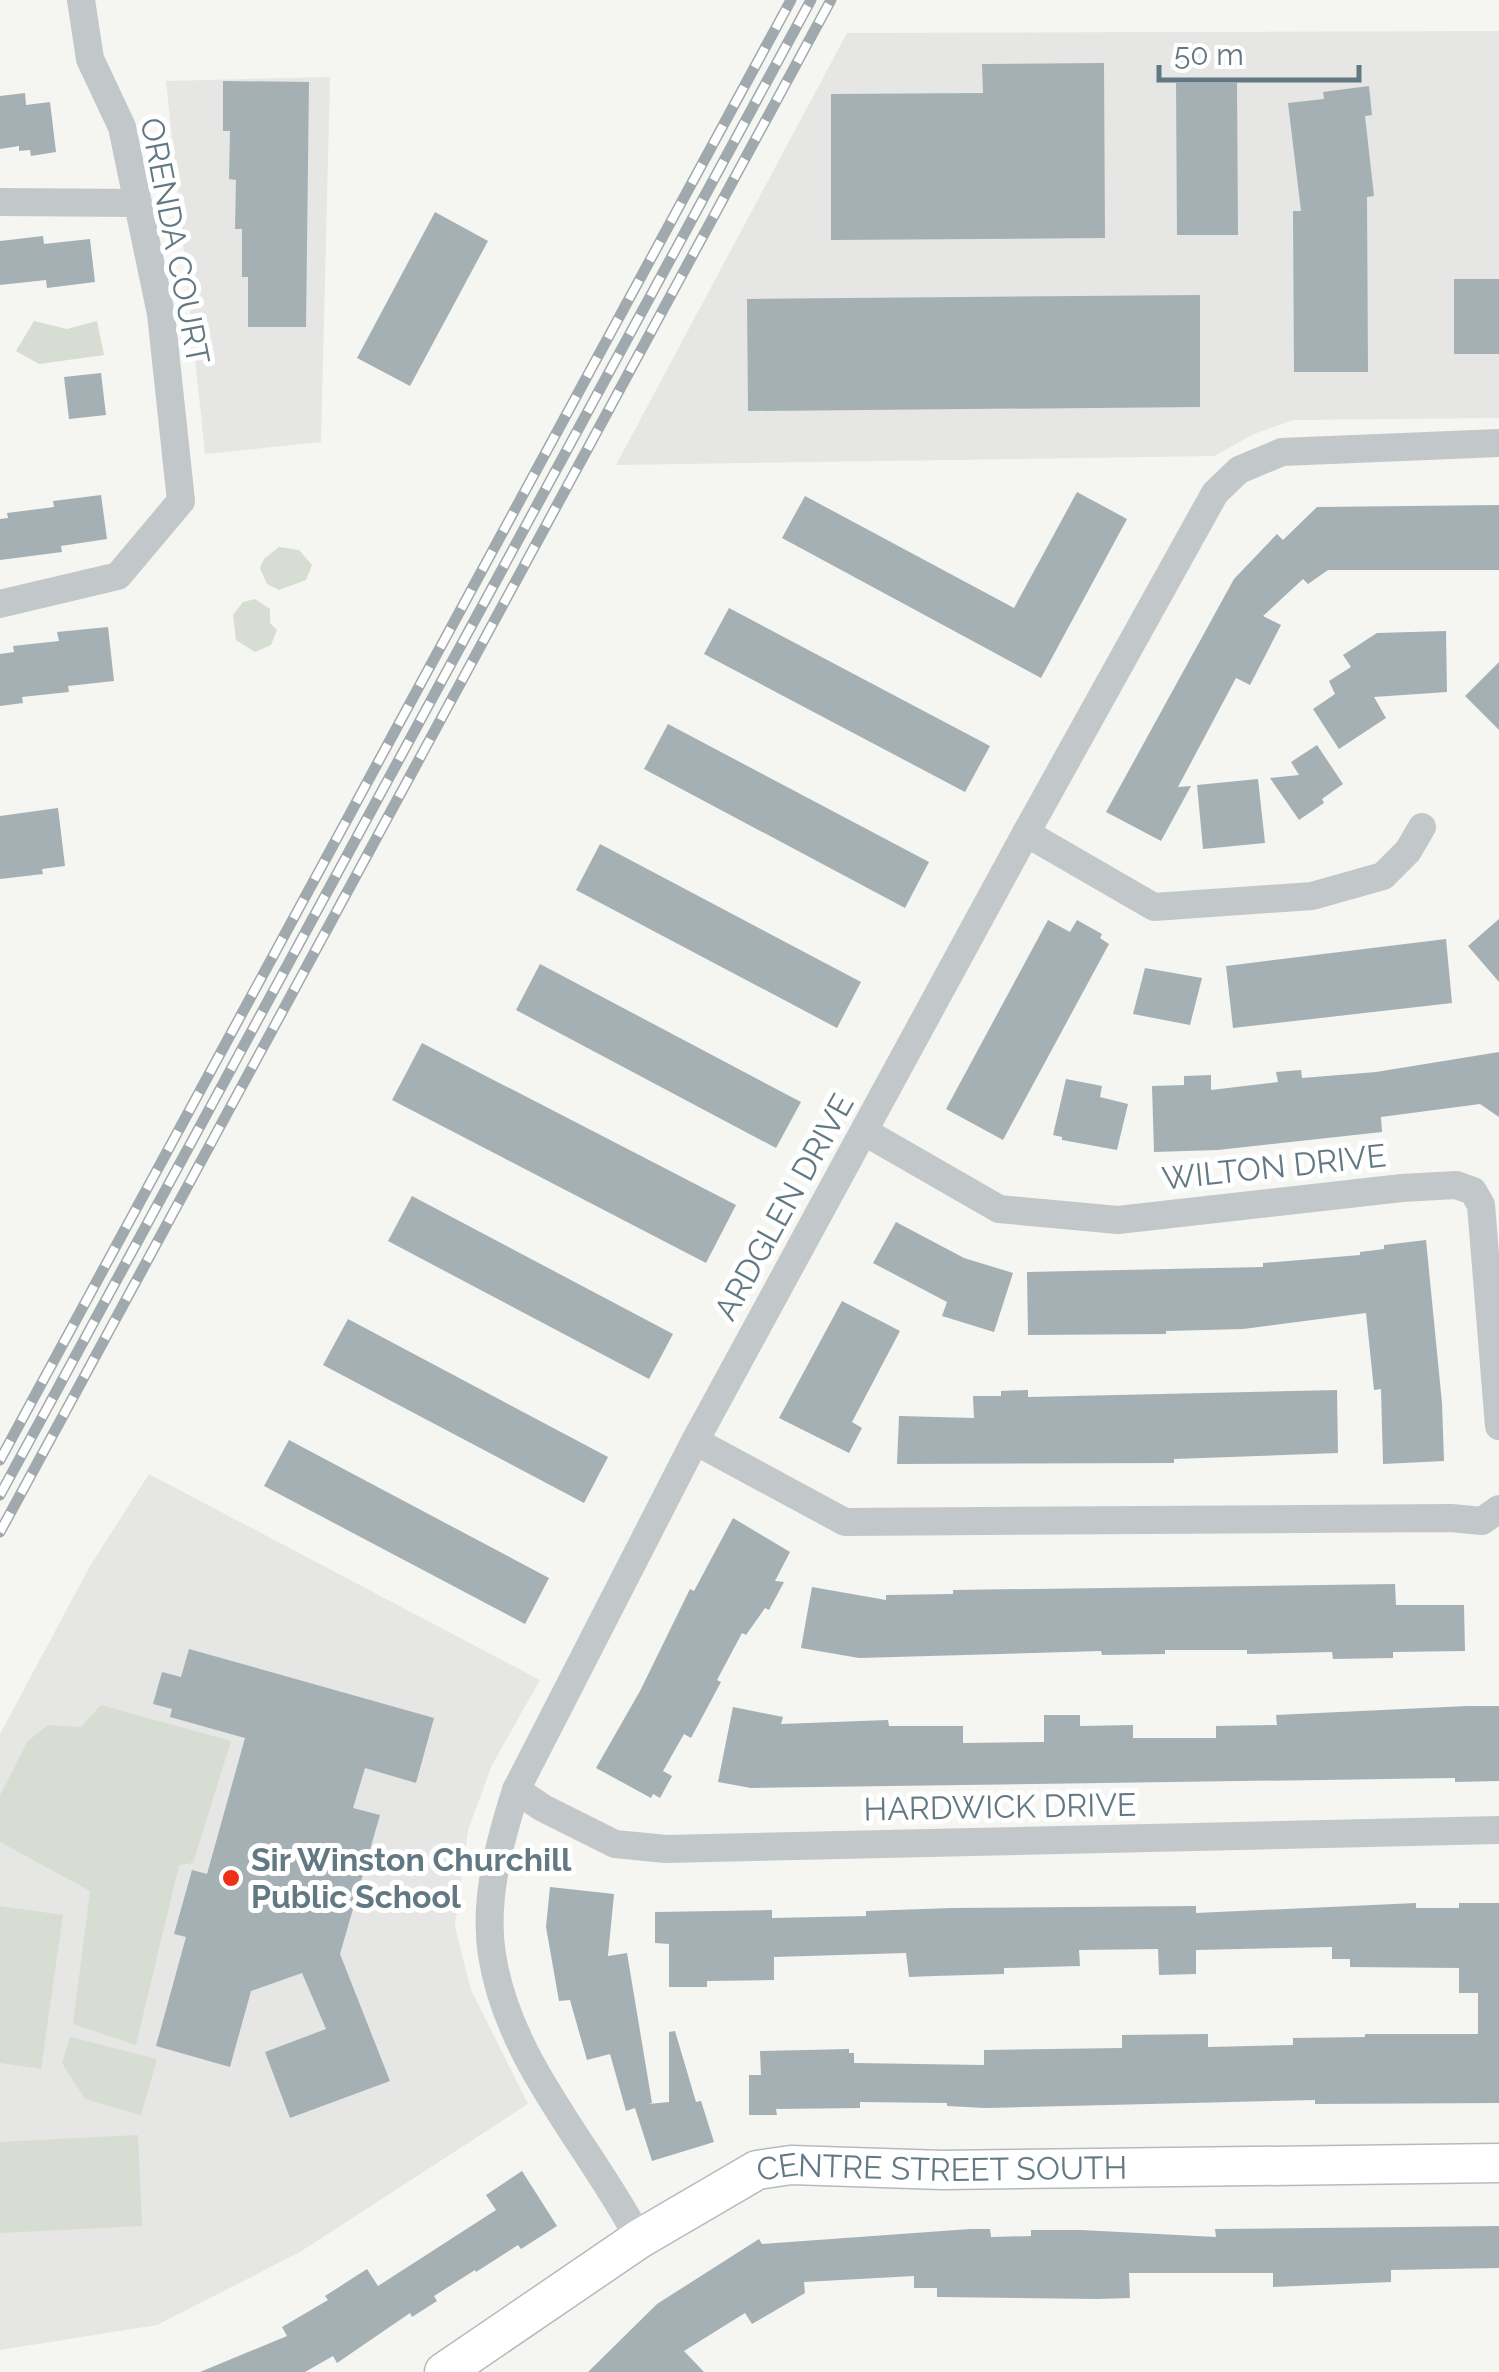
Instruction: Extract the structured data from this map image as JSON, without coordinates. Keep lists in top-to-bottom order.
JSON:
{
  "streets": {
    "street": [
      "ORENDA COURT",
      "WILTON DRIVE",
      "ARDGLEN DRIVE",
      "HARDWICK DRIVE",
      "CENTRE STREET SOUTH"
    ]
  },
  "crossings": [
    ["WILTON DRIVE", "ARDGLEN DRIVE"],
    ["ARDGLEN DRIVE", "HARDWICK DRIVE"],
    ["ARDGLEN DRIVE", "CENTRE STREET SOUTH"]
  ],
  "places": ["Sir Winston Churchill Public School"],
  "scale_bar": "50 m"
}
